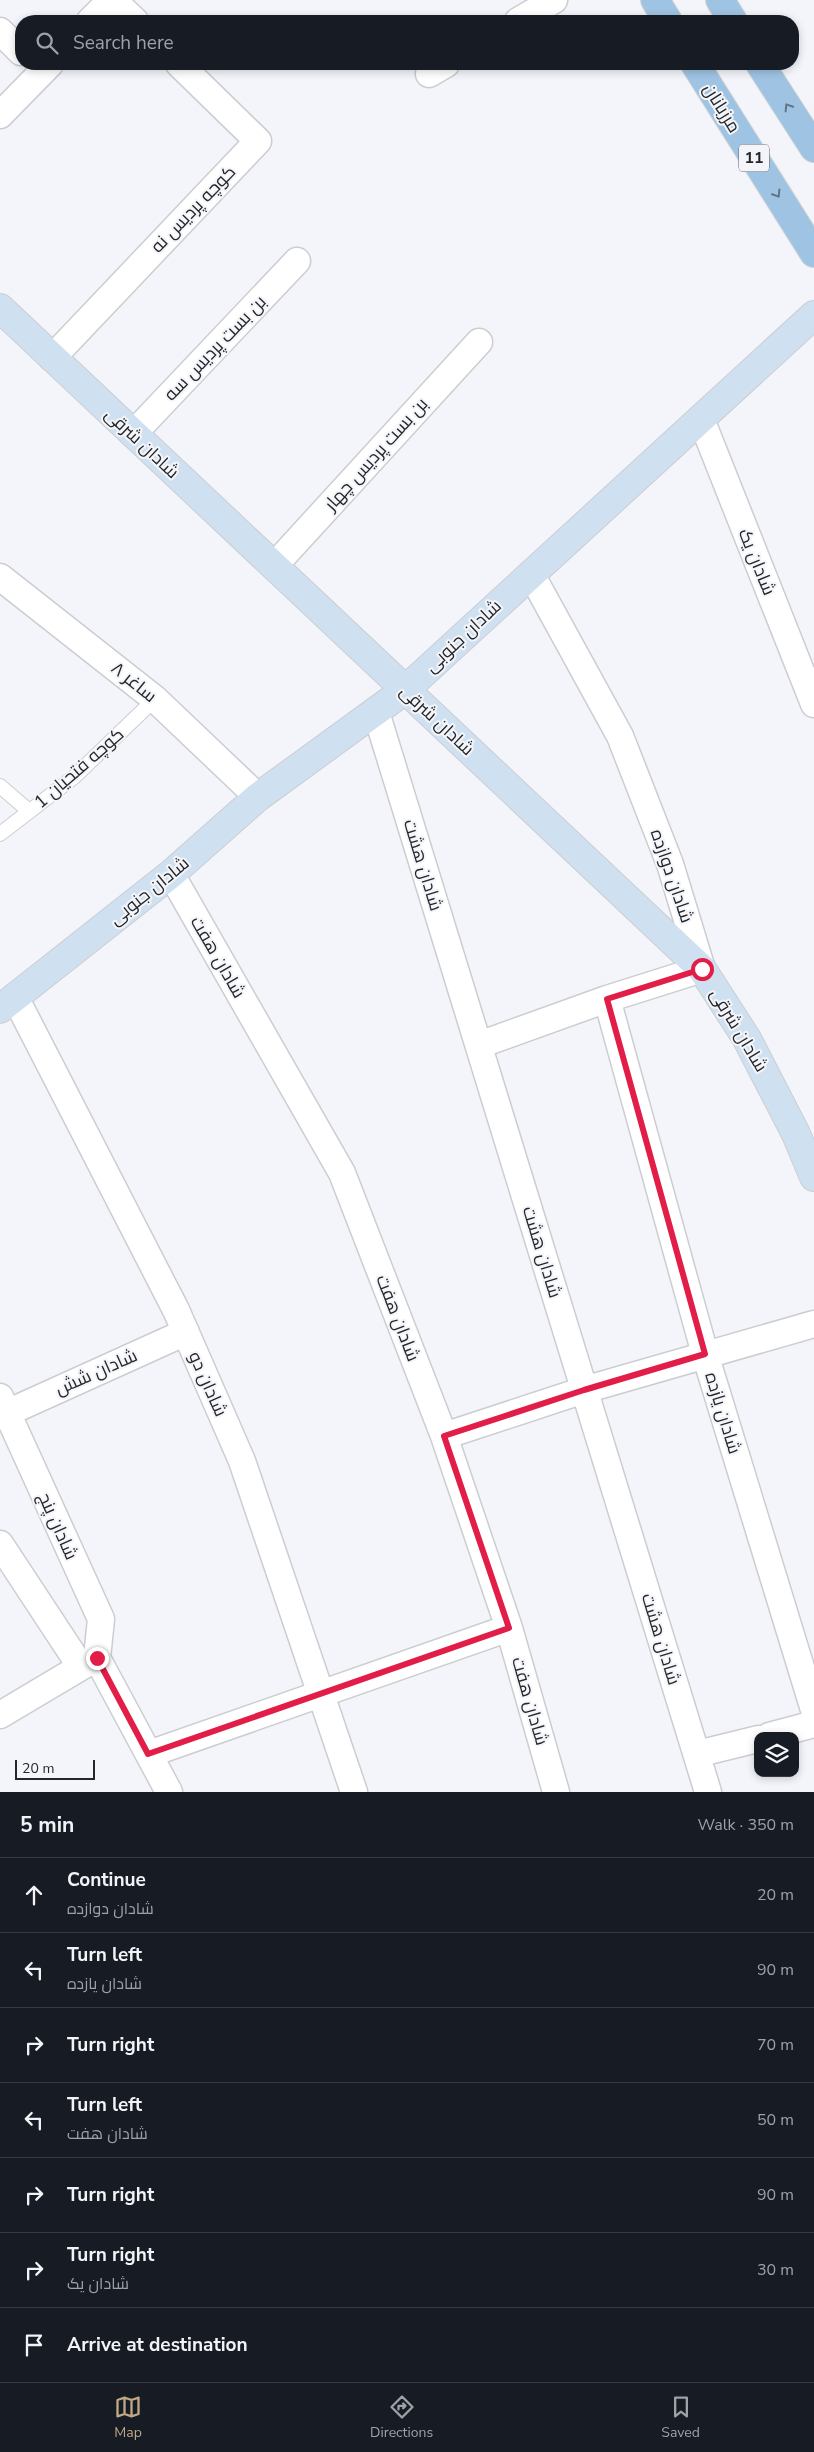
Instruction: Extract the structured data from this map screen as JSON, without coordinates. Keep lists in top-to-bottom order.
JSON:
{
  "streets": {
    "main road": ["مرزبانان", "11"],
    "street": [
      "کوچه پردیس نه",
      "بن بست پردیس سه",
      "شادان شرقی",
      "بن بست پردیس چهار",
      "شادان یک",
      "شادان جنوبی",
      "ساغر ٨",
      "شادان هشت",
      "شادان دوازده",
      "شادان هفت",
      "شادان شش",
      "شادان دو",
      "شادان یازده",
      "شادان پنج"
    ],
    "lane": ["کوچه فتحیان 1"]
  },
  "crossings": [
    ["کوچه پردیس نه", "شادان شرقی"],
    ["بن بست پردیس سه", "شادان شرقی"],
    ["شادان شرقی", "بن بست پردیس چهار"],
    ["شادان شرقی", "شادان جنوبی"],
    ["شادان شرقی", "شادان دوازده"],
    ["شادان یک", "شادان جنوبی"],
    ["شادان جنوبی", "ساغر ٨"],
    ["شادان جنوبی", "شادان هشت"],
    ["شادان جنوبی", "شادان دوازده"],
    ["شادان جنوبی", "شادان هفت"],
    ["شادان جنوبی", "شادان دو"],
    ["ساغر ٨", "کوچه فتحیان 1"],
    ["شادان شش", "شادان دو"],
    ["شادان شش", "شادان پنج"]
  ],
  "scale_bar": "20 m",
  "page": {
    "search": "Search here",
    "scale": "20 m",
    "heading": ["5 min", "Walk · 350 m"],
    "list": [
      ["Continue", "شادان دوازده", "20 m"],
      ["Turn left", "شادان یازده", "90 m"],
      ["Turn right", "70 m"],
      ["Turn left", "شادان هفت", "50 m"],
      ["Turn right", "90 m"],
      ["Turn right", "شادان یک", "30 m"],
      "Arrive at destination"
    ],
    "nav": ["Map", "Directions", "Saved"]
  }
}
